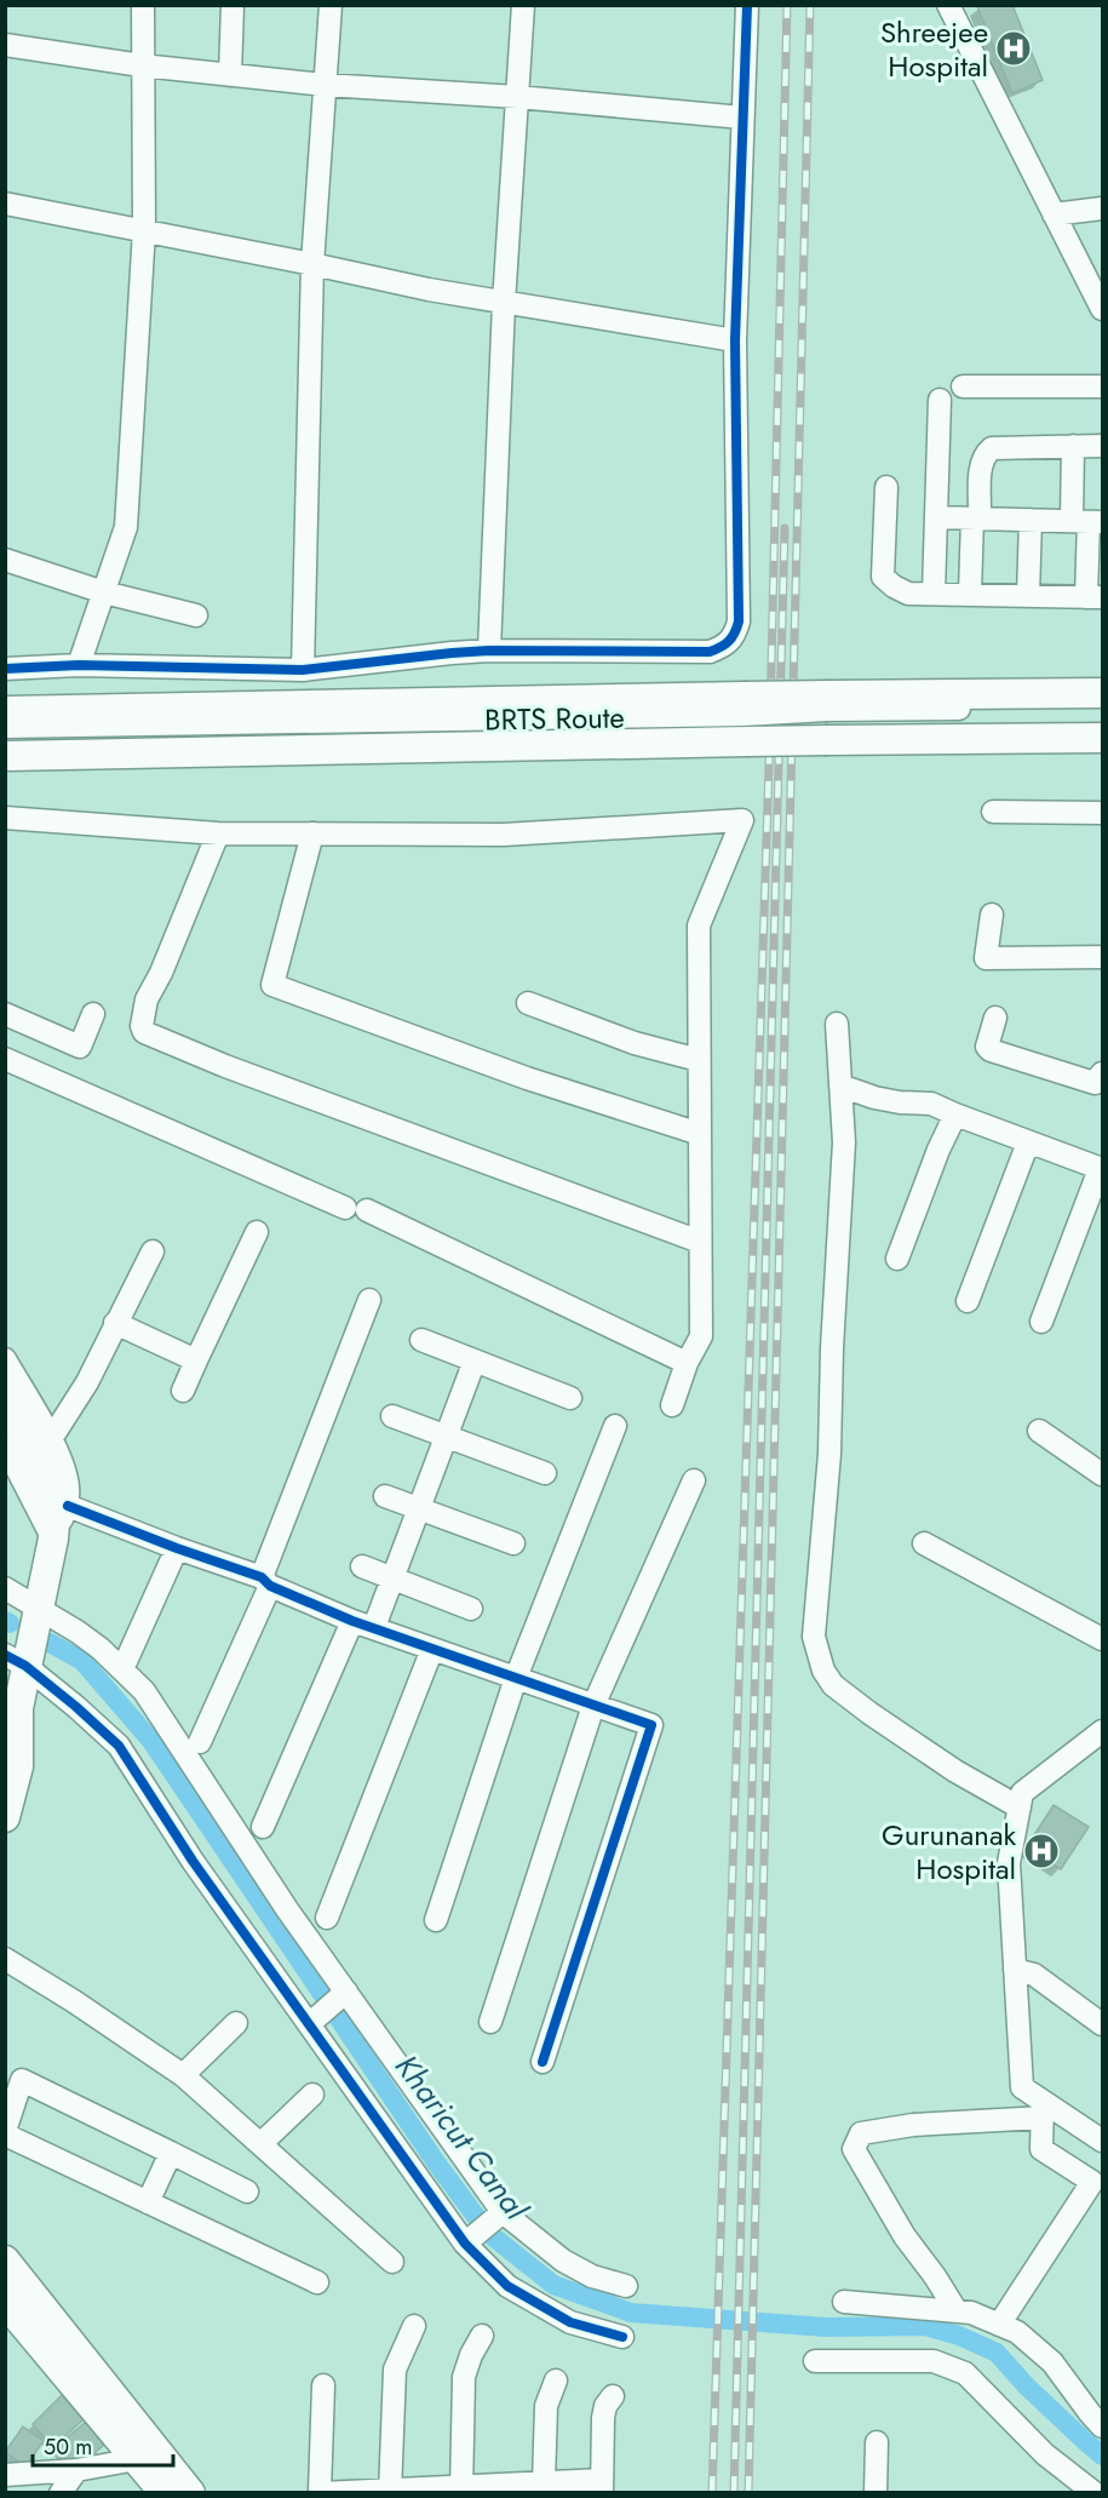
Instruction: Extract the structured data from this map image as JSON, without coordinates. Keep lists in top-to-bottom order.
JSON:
{
  "streets": {
    "street": ["BRTS Route"]
  },
  "water": ["Kharicut Canal"],
  "places": {
    "hospital": ["Shreejee Hospital", "Gurunanak Hospital"]
  },
  "scale_bar": "50 m"
}
